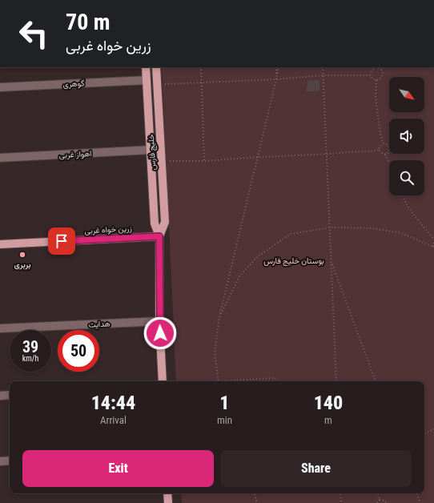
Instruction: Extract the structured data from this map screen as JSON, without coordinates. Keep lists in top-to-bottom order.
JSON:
{
  "streets": {
    "main road": ["خلیج فارس", "زرین خواه غربی"],
    "street": ["گوهری", "اهواز غربی", "هدایت"]
  },
  "crossings": [
    ["گوهری", "خلیج فارس"],
    ["خلیج فارس", "اهواز غربی"],
    ["خلیج فارس", "زرین خواه غربی"],
    ["خلیج فارس", "هدایت"]
  ],
  "parks": ["بوستان خلیج فارس"],
  "places": ["بربری"],
  "north": "bottom right",
  "page": {
    "turn": ["70 m", "زرین خواه غربی"],
    "speed": "39 km/h",
    "limit": "50",
    "eta": [
      "14:44",
      "Arrival",
      "1",
      "min",
      "140",
      "m"
    ],
    "buttons": ["Exit", "Share"]
  }
}
